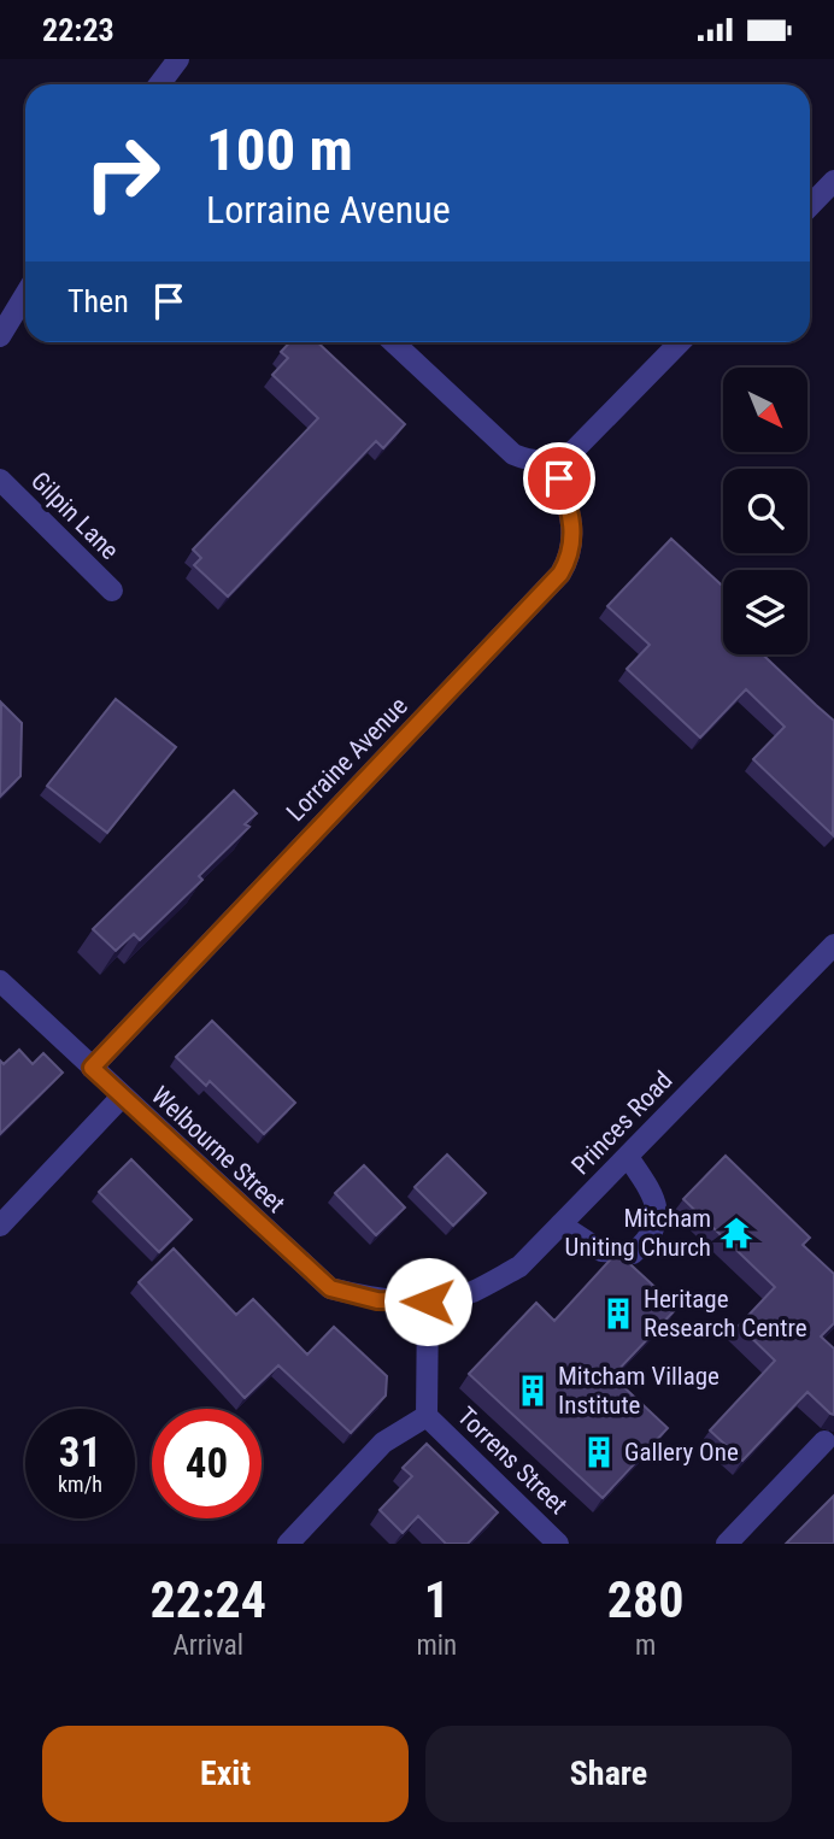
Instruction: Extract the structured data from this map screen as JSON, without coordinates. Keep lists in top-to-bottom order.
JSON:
{
  "streets": {
    "street": [
      "Gilpin Lane",
      "Lorraine Avenue",
      "Princes Road",
      "Welbourne Street",
      "Torrens Street"
    ]
  },
  "crossings": [
    ["Lorraine Avenue", "Welbourne Street"],
    ["Princes Road", "Welbourne Street"]
  ],
  "places": {
    "temple": ["Mitcham Uniting Church"],
    "building": ["Heritage Research Centre", "Mitcham Village Institute", "Gallery One"]
  },
  "north": "bottom right",
  "page": {
    "status": "22:23",
    "turn": ["100 m", "Lorraine Avenue"],
    "then": "Then",
    "speed": "31 km/h",
    "limit": "40",
    "eta": [
      "22:24",
      "Arrival",
      "1",
      "min",
      "280",
      "m"
    ],
    "buttons": ["Exit", "Share"]
  }
}
